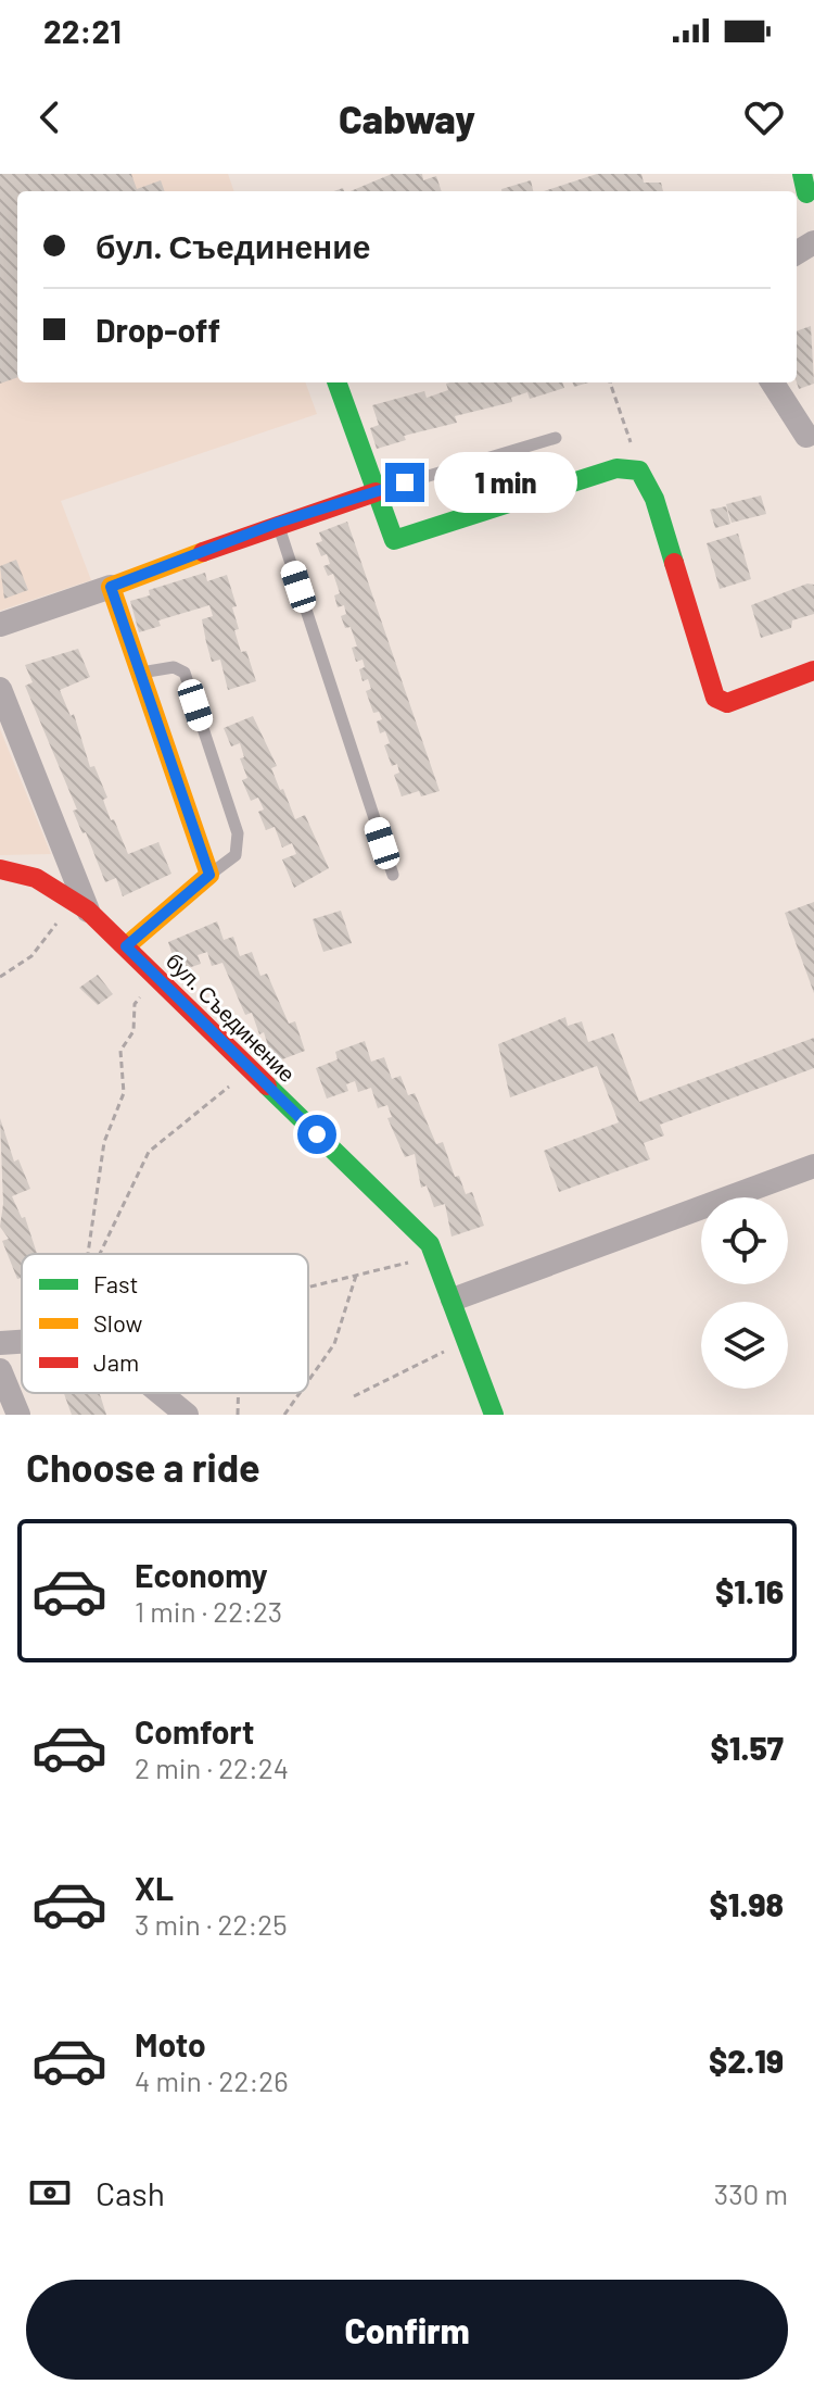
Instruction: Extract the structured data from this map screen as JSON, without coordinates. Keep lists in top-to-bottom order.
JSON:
{
  "streets": {
    "street": ["бул. Съединение"]
  },
  "legend": ["Fast", "Slow", "Jam"],
  "page": {
    "status": "22:21",
    "header": "Cabway",
    "banner": ["бул. Съединение", "Drop-off"],
    "bubble": "1 min",
    "heading": "Choose a ride",
    "list": [
      {
        "name": "Economy",
        "note": "1 min · 22:23",
        "value": "$1.16"
      },
      {
        "name": "Comfort",
        "note": "2 min · 22:24",
        "value": "$1.57"
      },
      {
        "name": "XL",
        "note": "3 min · 22:25",
        "value": "$1.98"
      },
      {
        "name": "Moto",
        "note": "4 min · 22:26",
        "value": "$2.19"
      }
    ],
    "pay": ["Cash", "330 m"],
    "buttons": "Confirm"
  }
}
